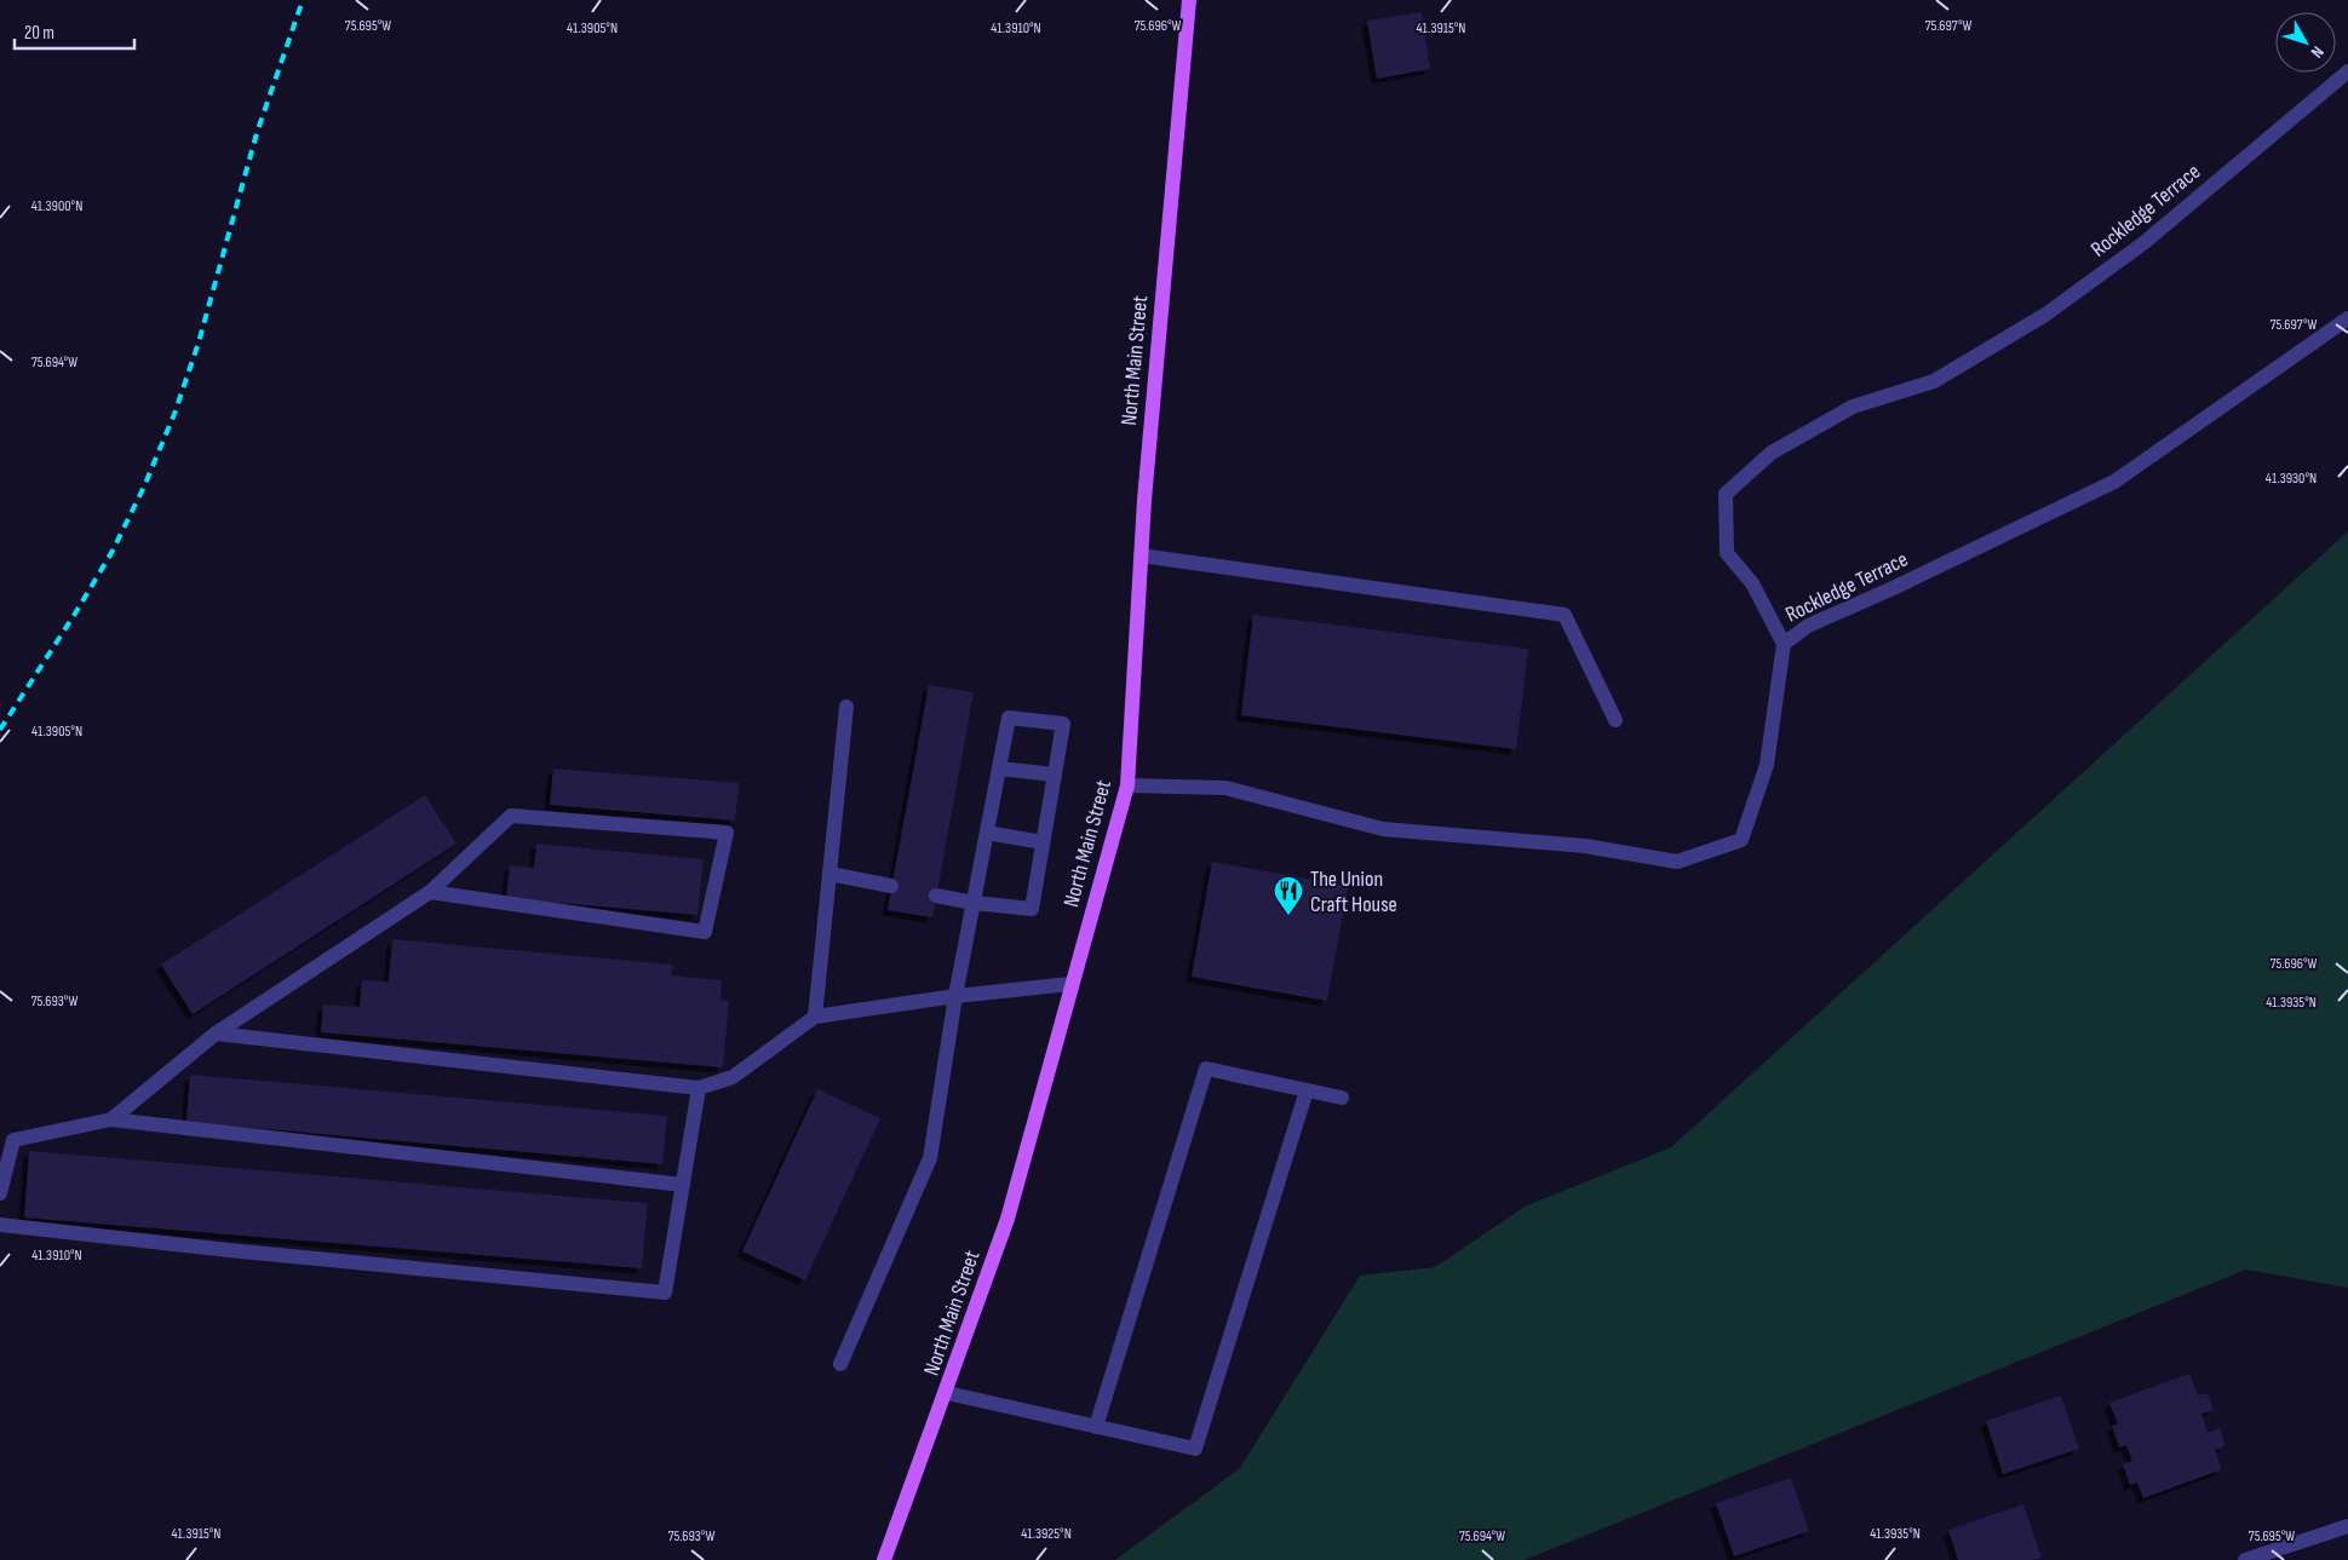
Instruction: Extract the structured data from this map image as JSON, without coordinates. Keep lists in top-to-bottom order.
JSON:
{
  "streets": {
    "main road": ["North Main Street"],
    "street": ["Rockledge Terrace"]
  },
  "places": {
    "restaurant": ["The Union Craft House"]
  },
  "scale_bar": "20 m",
  "north": "bottom right",
  "coordinates": [
    "75.697°W",
    "75.695°W",
    "75.696°W",
    "41.3905°N",
    "41.3910°N",
    "41.3915°N",
    "41.3900°N",
    "75.694°W",
    "41.3930°N",
    "75.693°W",
    "41.3935°N",
    "41.3925°N"
  ]
}
